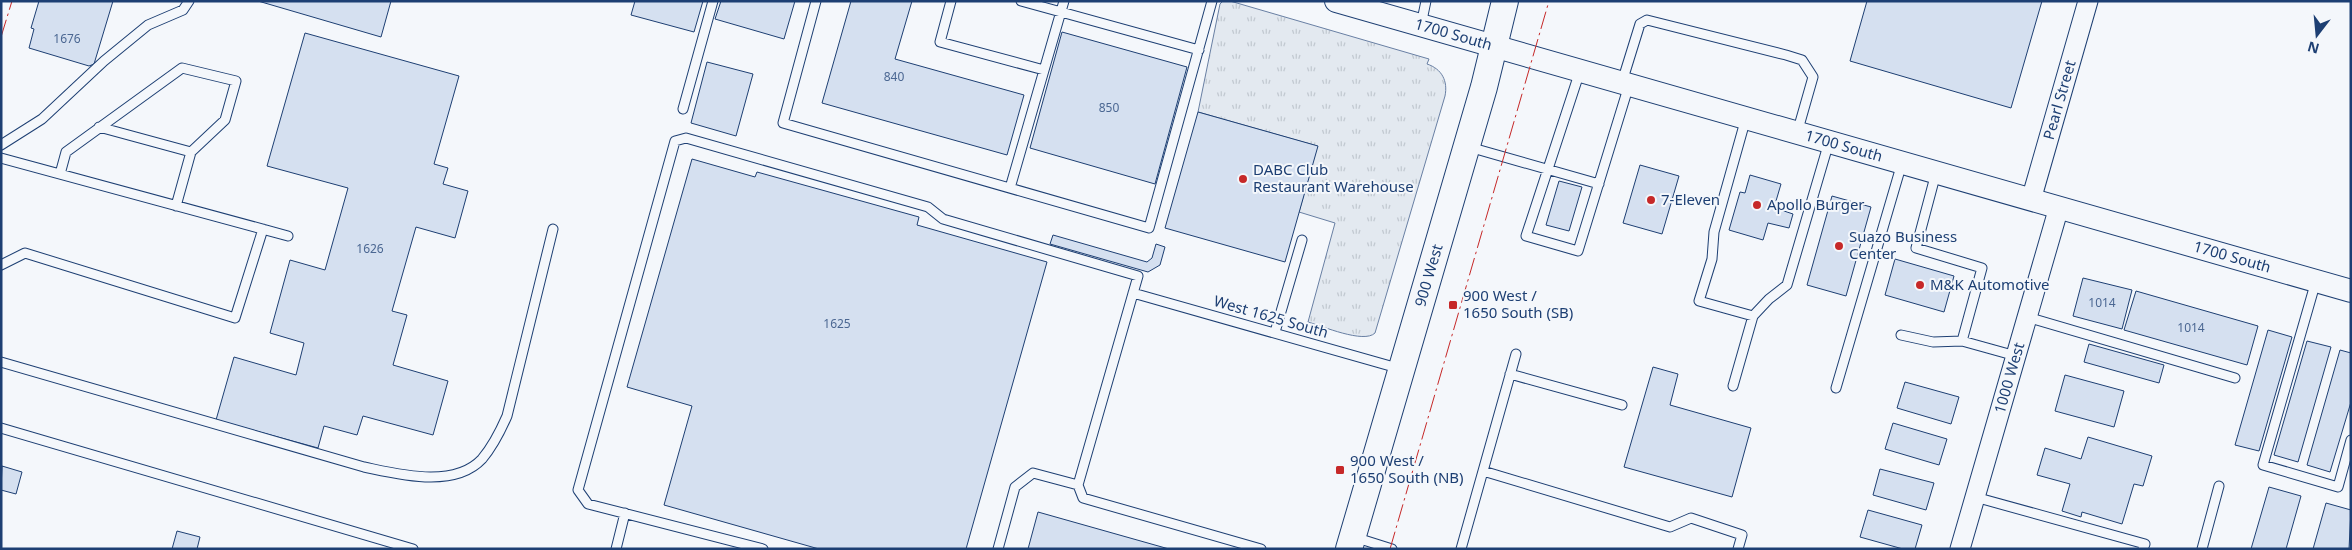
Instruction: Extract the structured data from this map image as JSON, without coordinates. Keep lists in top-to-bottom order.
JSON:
{
  "streets": {
    "main road": ["900 West"],
    "street": ["1700 South", "Pearl Street", "1000 West"],
    "lane": ["West 1625 South"]
  },
  "crossings": [
    ["1700 South", "Pearl Street"],
    ["1700 South", "900 West"],
    ["1700 South", "1000 West"],
    ["900 West", "West 1625 South"]
  ],
  "places": {
    "other": [
      "DABC Club Restaurant Warehouse",
      "7-Eleven",
      "Apollo Burger",
      "Suazo Business Center",
      "M&K Automotive"
    ],
    "transit": ["900 West / 1650 South (SB)", "900 West / 1650 South (NB)"]
  },
  "house_numbers": [
    "1676",
    "840",
    "850",
    "1626",
    "1014",
    "1625",
    "1014"
  ],
  "north": "bottom"
}
